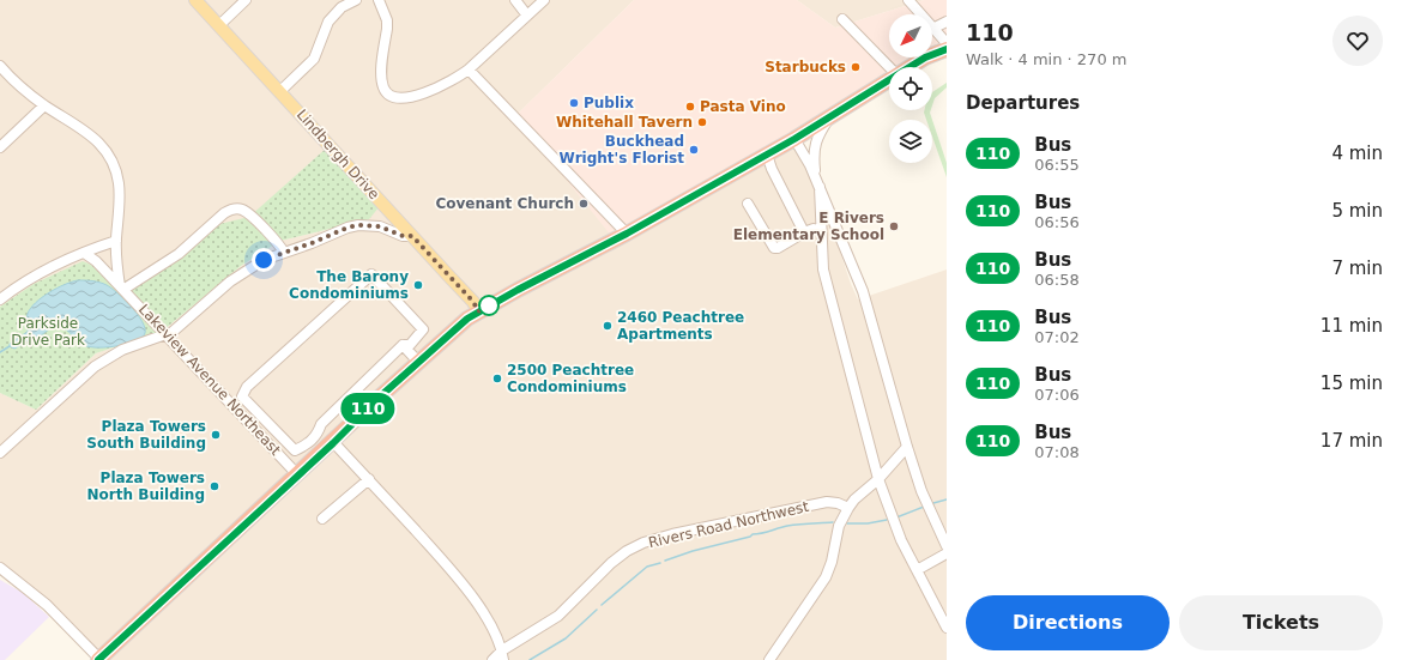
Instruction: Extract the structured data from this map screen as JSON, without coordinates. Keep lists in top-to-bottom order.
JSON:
{
  "streets": {
    "main road": ["Lindbergh Drive"],
    "street": ["Lakeview Avenue Northeast", "Rivers Road Northwest"]
  },
  "parks": ["Parkside Drive Park"],
  "places": [
    "Starbucks",
    "Publix",
    "Pasta Vino",
    "Whitehall Tavern",
    "Buckhead Wright's Florist",
    "Covenant Church",
    "E Rivers Elementary School",
    "The Barony Condominiums",
    "2460 Peachtree Apartments",
    "2500 Peachtree Condominiums",
    "Plaza Towers South Building",
    "Plaza Towers North Building"
  ],
  "lines": ["bus line 110"],
  "north": "bottom left",
  "page": {
    "on_map": "110",
    "heading": [
      ["110", "Walk · 4 min · 270 m"],
      "Departures"
    ],
    "list": [
      {
        "mark": "110",
        "name": "Bus",
        "note": "06:55",
        "value": "4 min"
      },
      {
        "mark": "110",
        "name": "Bus",
        "note": "06:56",
        "value": "5 min"
      },
      {
        "mark": "110",
        "name": "Bus",
        "note": "06:58",
        "value": "7 min"
      },
      {
        "mark": "110",
        "name": "Bus",
        "note": "07:02",
        "value": "11 min"
      },
      {
        "mark": "110",
        "name": "Bus",
        "note": "07:06",
        "value": "15 min"
      },
      {
        "mark": "110",
        "name": "Bus",
        "note": "07:08",
        "value": "17 min"
      }
    ],
    "buttons": ["Directions", "Tickets"]
  }
}
